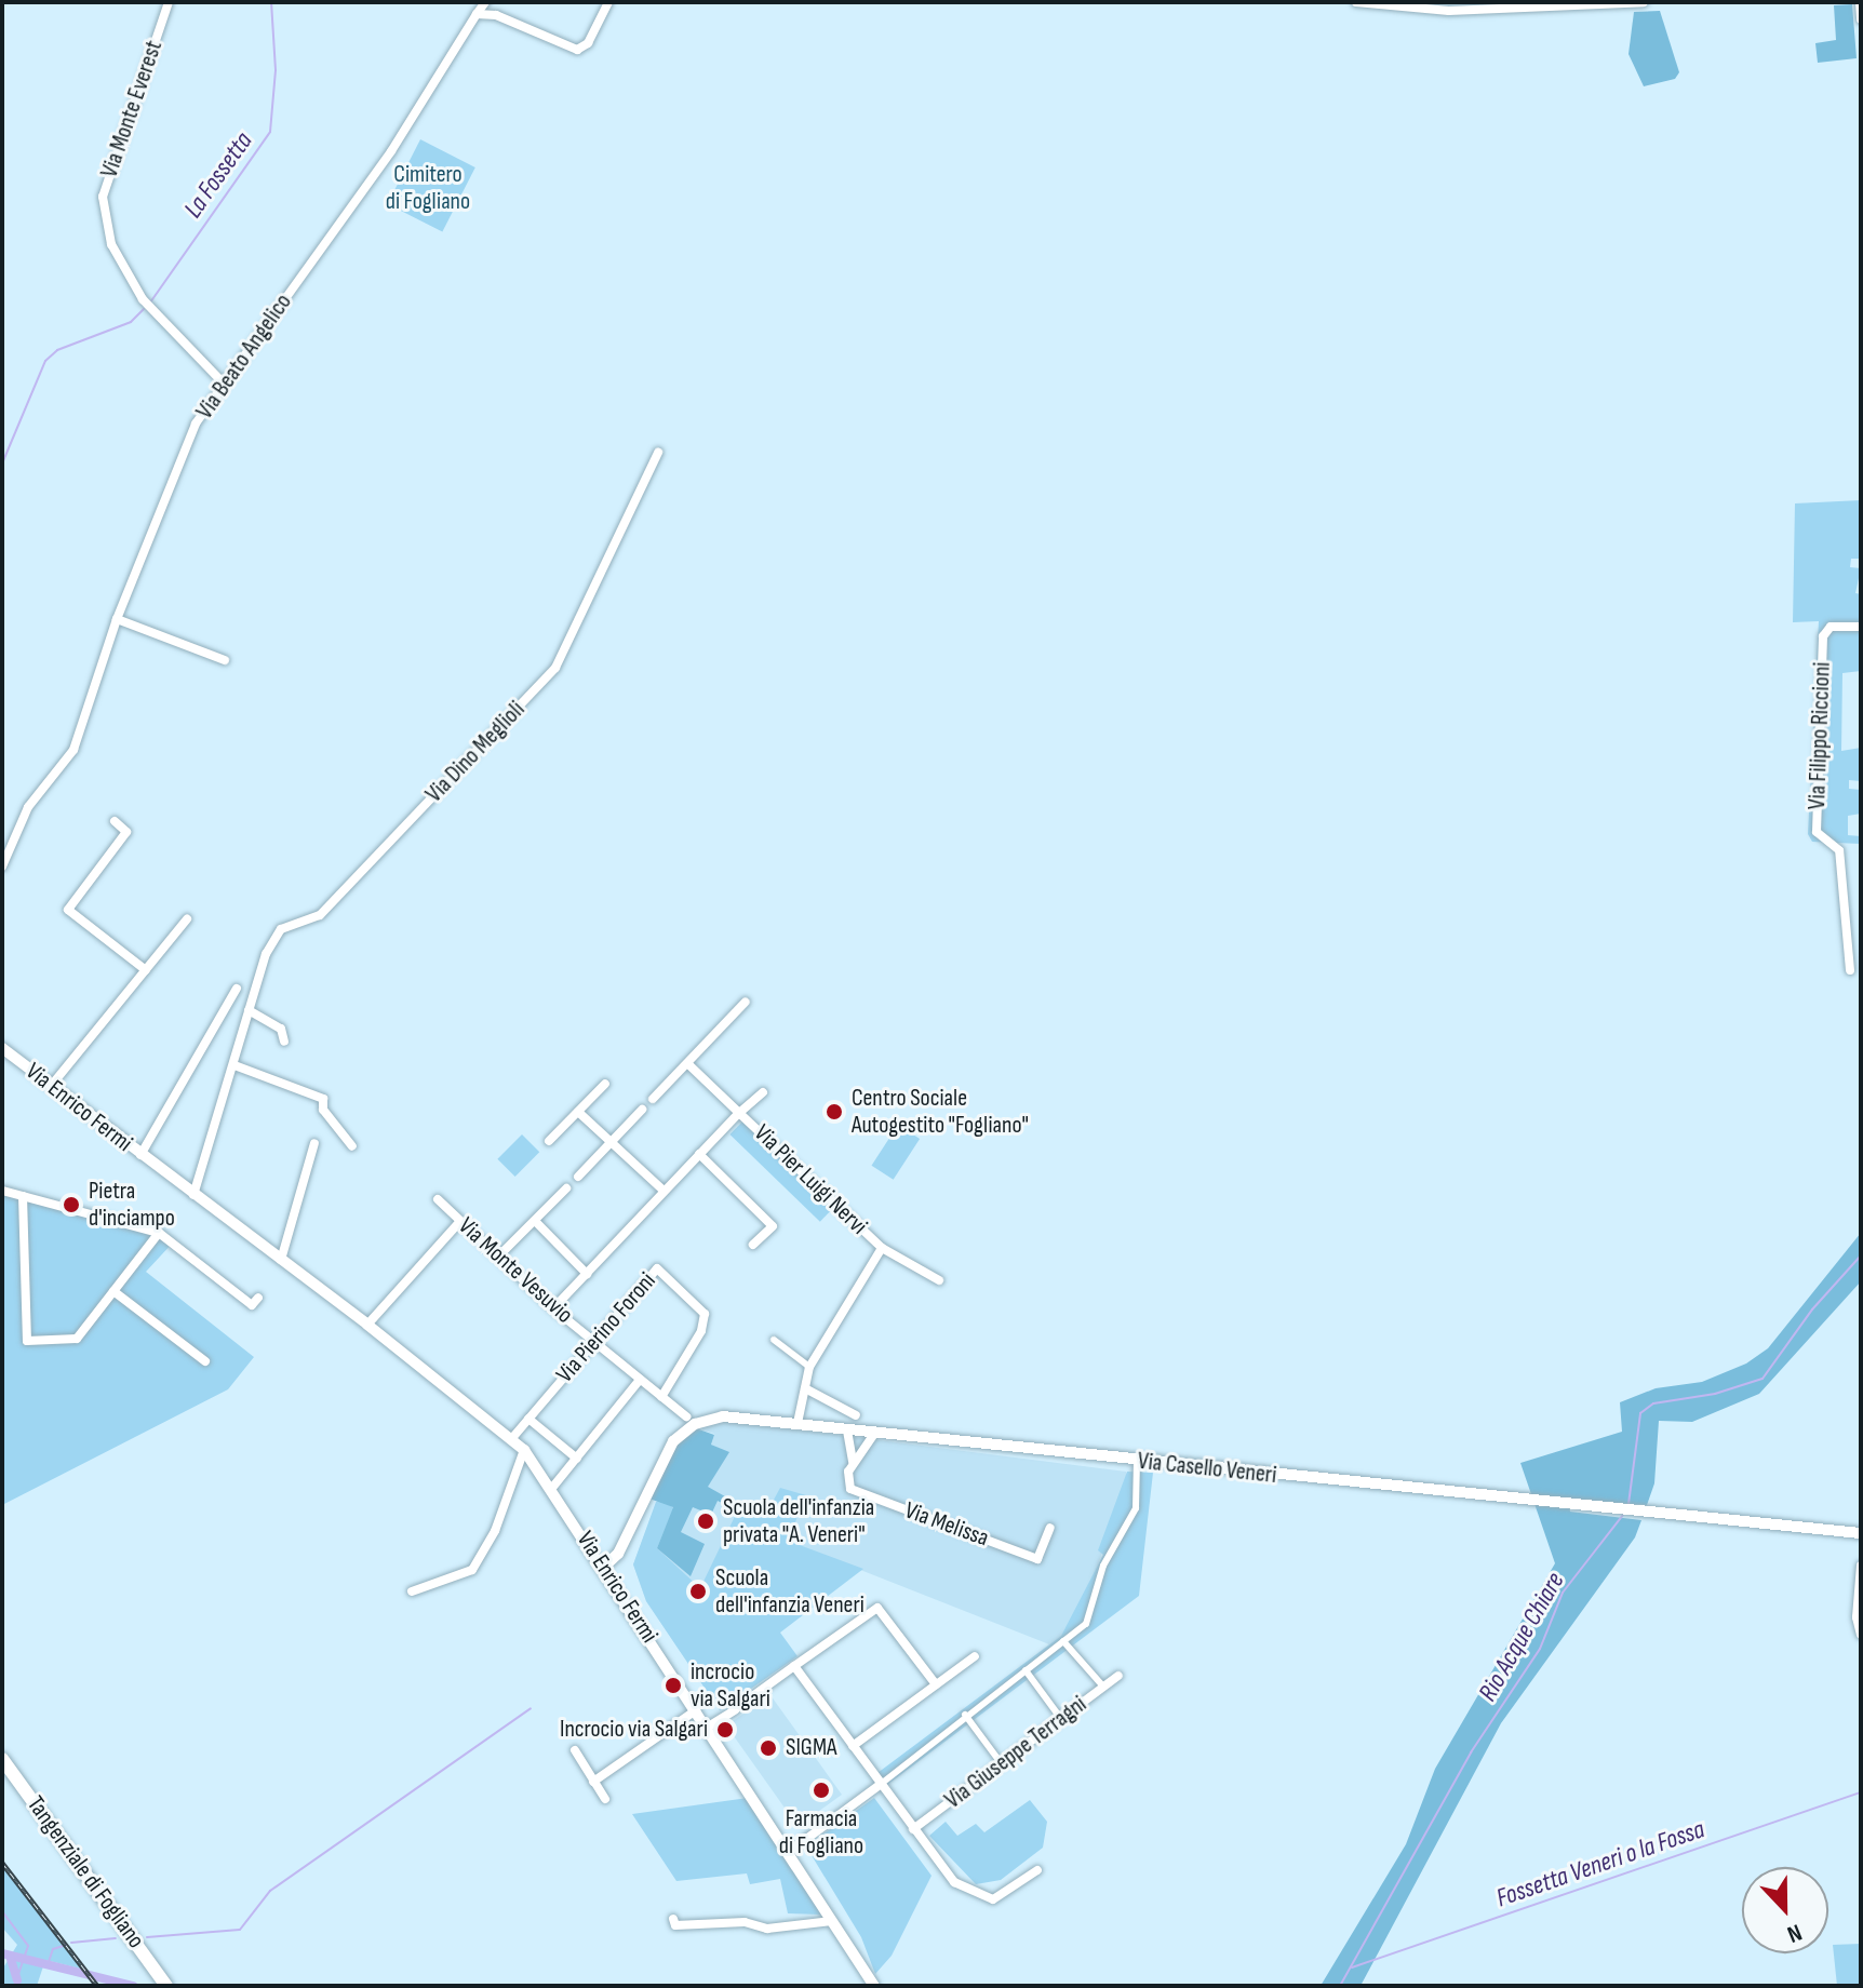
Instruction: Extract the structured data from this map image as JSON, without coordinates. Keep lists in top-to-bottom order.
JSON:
{
  "streets": {
    "main road": ["Tangenziale di Fogliano"],
    "street": [
      "Via Monte Everest",
      "Via Beato Angelico",
      "Via Filippo Riccioni",
      "Via Dino Meglioli",
      "Via Enrico Fermi",
      "Via Pier Luigi Nervi",
      "Via Monte Vesuvio",
      "Via Pierino Foroni",
      "Via Casello Veneri",
      "Via Melissa",
      "Via Giuseppe Terragni"
    ]
  },
  "crossings": [
    ["Via Monte Everest", "Via Beato Angelico"],
    ["Via Dino Meglioli", "Via Enrico Fermi"],
    ["Via Enrico Fermi", "Via Pierino Foroni"],
    ["Via Enrico Fermi", "Via Casello Veneri"],
    ["Via Pier Luigi Nervi", "Via Casello Veneri"],
    ["Via Monte Vesuvio", "Via Pierino Foroni"],
    ["Via Casello Veneri", "Via Melissa"]
  ],
  "water": ["La Fossetta", "Rio Acque Chiare", "Fossetta Veneri o la Fossa"],
  "parks": ["Cimitero di Fogliano"],
  "places": [
    "Centro Sociale Autogestito \"Fogliano\"",
    "Pietra d'inciampo",
    "Scuola dell'infanzia privata \"A. Veneri\"",
    "Scuola dell'infanzia Veneri",
    "incrocio via Salgari",
    "Incrocio via Salgari",
    "SIGMA",
    "Farmacia di Fogliano"
  ],
  "north": "bottom"
}
